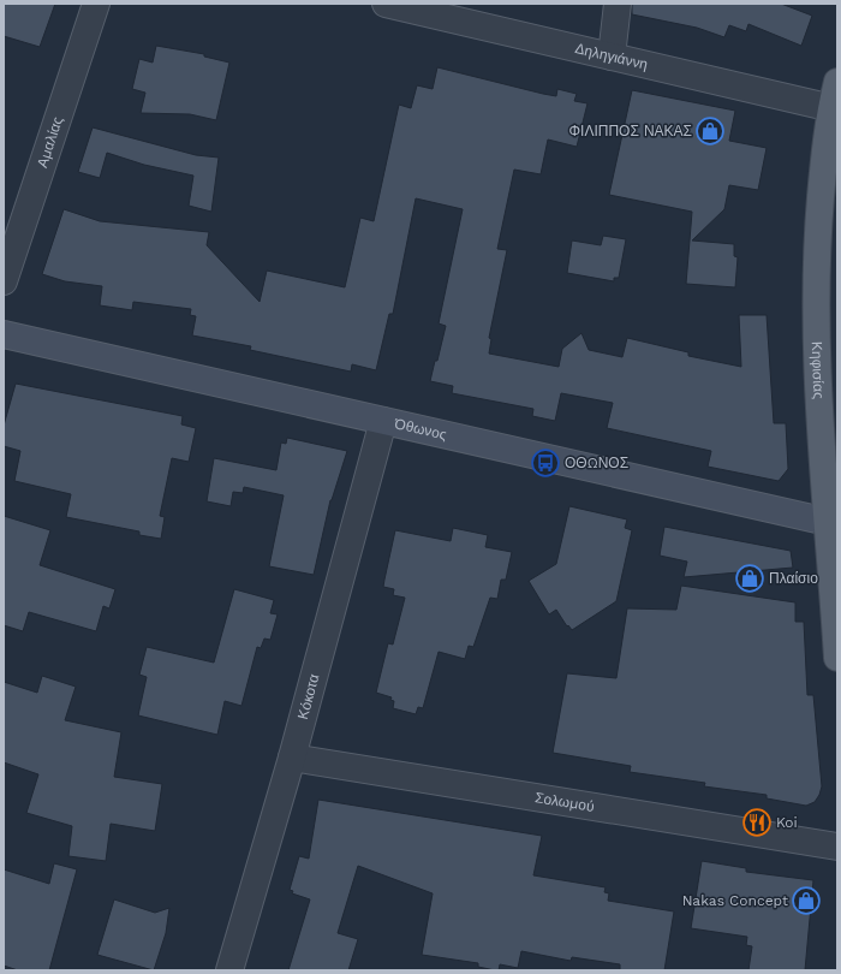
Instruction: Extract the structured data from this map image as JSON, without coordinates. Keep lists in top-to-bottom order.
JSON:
{
  "streets": {
    "main road": ["Κηφισίας", "Όθωνος"],
    "street": [
      "Δηληγιάννη",
      "Αμαλίας",
      "Κόκοτα",
      "Σολωμού"
    ]
  },
  "crossings": [
    ["Δηληγιάννη", "Κηφισίας"],
    ["Κηφισίας", "Όθωνος"],
    ["Όθωνος", "Κόκοτα"],
    ["Κόκοτα", "Σολωμού"]
  ],
  "places": {
    "shop": ["ΦΙΛΙΠΠΟΣ ΝΑΚΑΣ", "Πλαίσιο", "Nakas Concept"],
    "bus stop": ["ΟΘΩΝΟΣ"],
    "restaurant": ["Koi"]
  }
}
